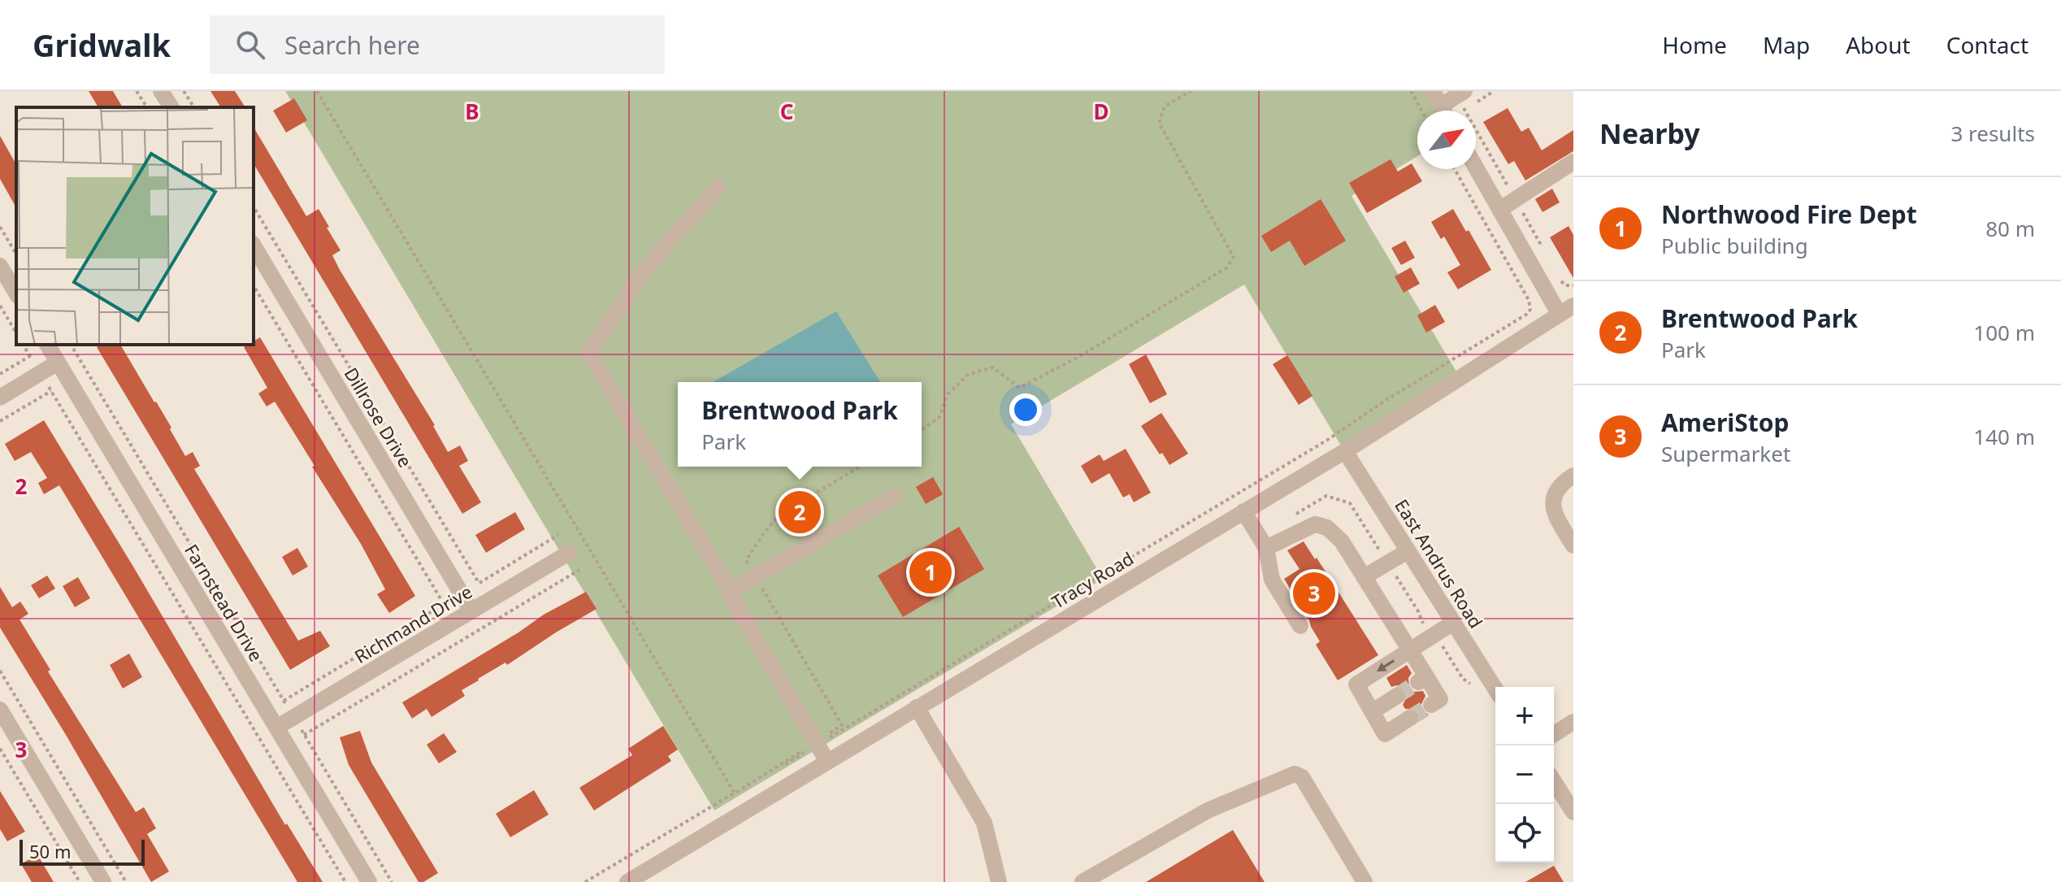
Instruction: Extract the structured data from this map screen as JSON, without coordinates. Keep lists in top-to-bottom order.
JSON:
{
  "streets": {
    "street": [
      "Dillrose Drive",
      "East Andrus Road",
      "Tracy Road",
      "Farnstead Drive",
      "Richmand Drive"
    ]
  },
  "crossings": [
    ["Dillrose Drive", "Richmand Drive"],
    ["East Andrus Road", "Tracy Road"],
    ["Farnstead Drive", "Richmand Drive"]
  ],
  "scale_bar": "50 m",
  "north": "top right",
  "page": {
    "header": "Gridwalk",
    "search": "Search here",
    "nav": [
      "Home",
      "Map",
      "About",
      "Contact"
    ],
    "heading": ["Nearby", "3 results"],
    "list": [
      {
        "mark": "1",
        "name": "Northwood Fire Dept",
        "note": "Public building",
        "value": "80 m"
      },
      {
        "mark": "2",
        "name": "Brentwood Park",
        "note": "Park",
        "value": "100 m"
      },
      {
        "mark": "3",
        "name": "AmeriStop",
        "note": "Supermarket",
        "value": "140 m"
      }
    ],
    "popup": ["Brentwood Park", "Park"],
    "pins": ["2", "1", "3"],
    "map_buttons": ["+", "−"],
    "scale": "50 m"
  },
  "grid": {
    "columns": ["B", "C", "D"],
    "rows": ["2", "3"]
  }
}
